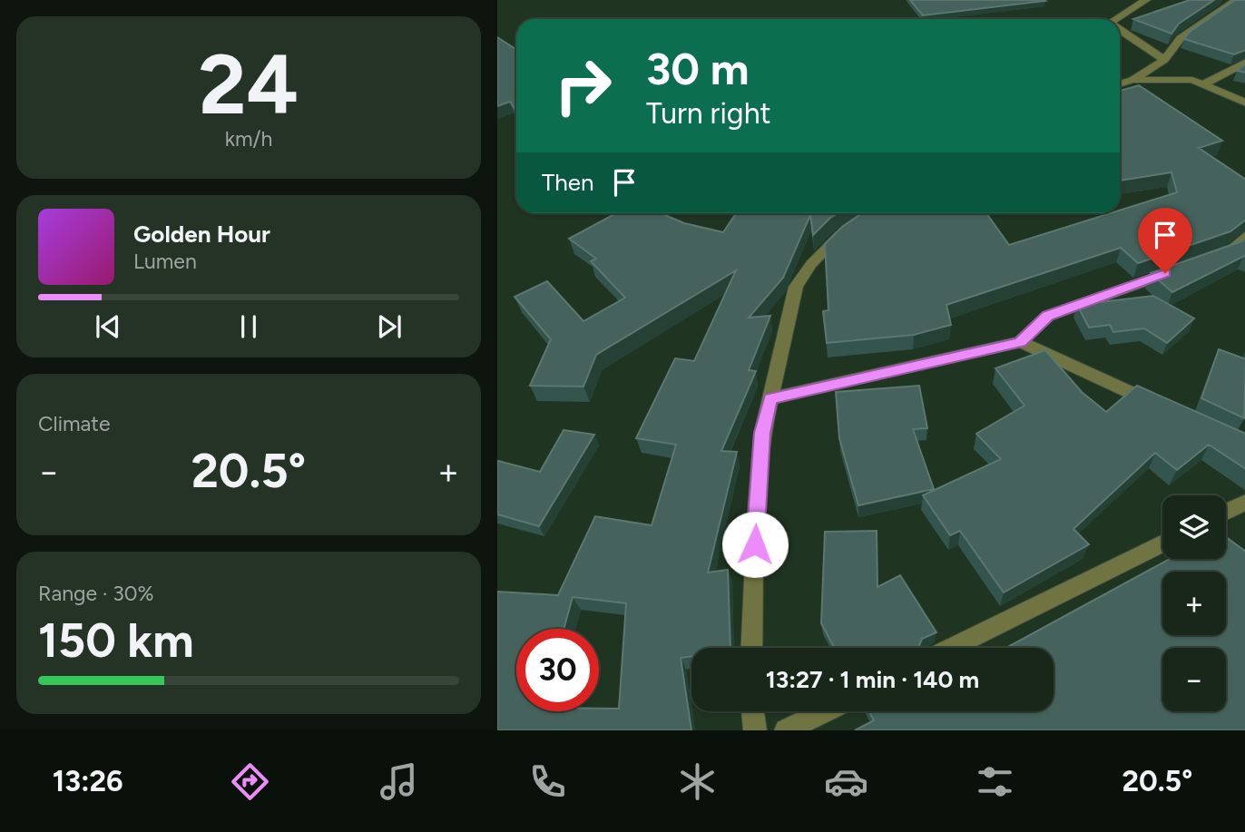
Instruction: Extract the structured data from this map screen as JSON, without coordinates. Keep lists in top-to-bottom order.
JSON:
{
  "page": {
    "tile": [
      ["24", "km/h"],
      "Climate",
      ["Range · 30%", "150 km"]
    ],
    "turn": ["30 m", "Turn right"],
    "then": "Then",
    "song": ["Golden Hour", "Lumen"],
    "heat": ["−", "20.5°", "+"],
    "map_buttons": ["+", "−"],
    "limit": "30",
    "trip": "13:27 · 1 min · 140 m",
    "tabs": ["13:26", "20.5°"]
  }
}
